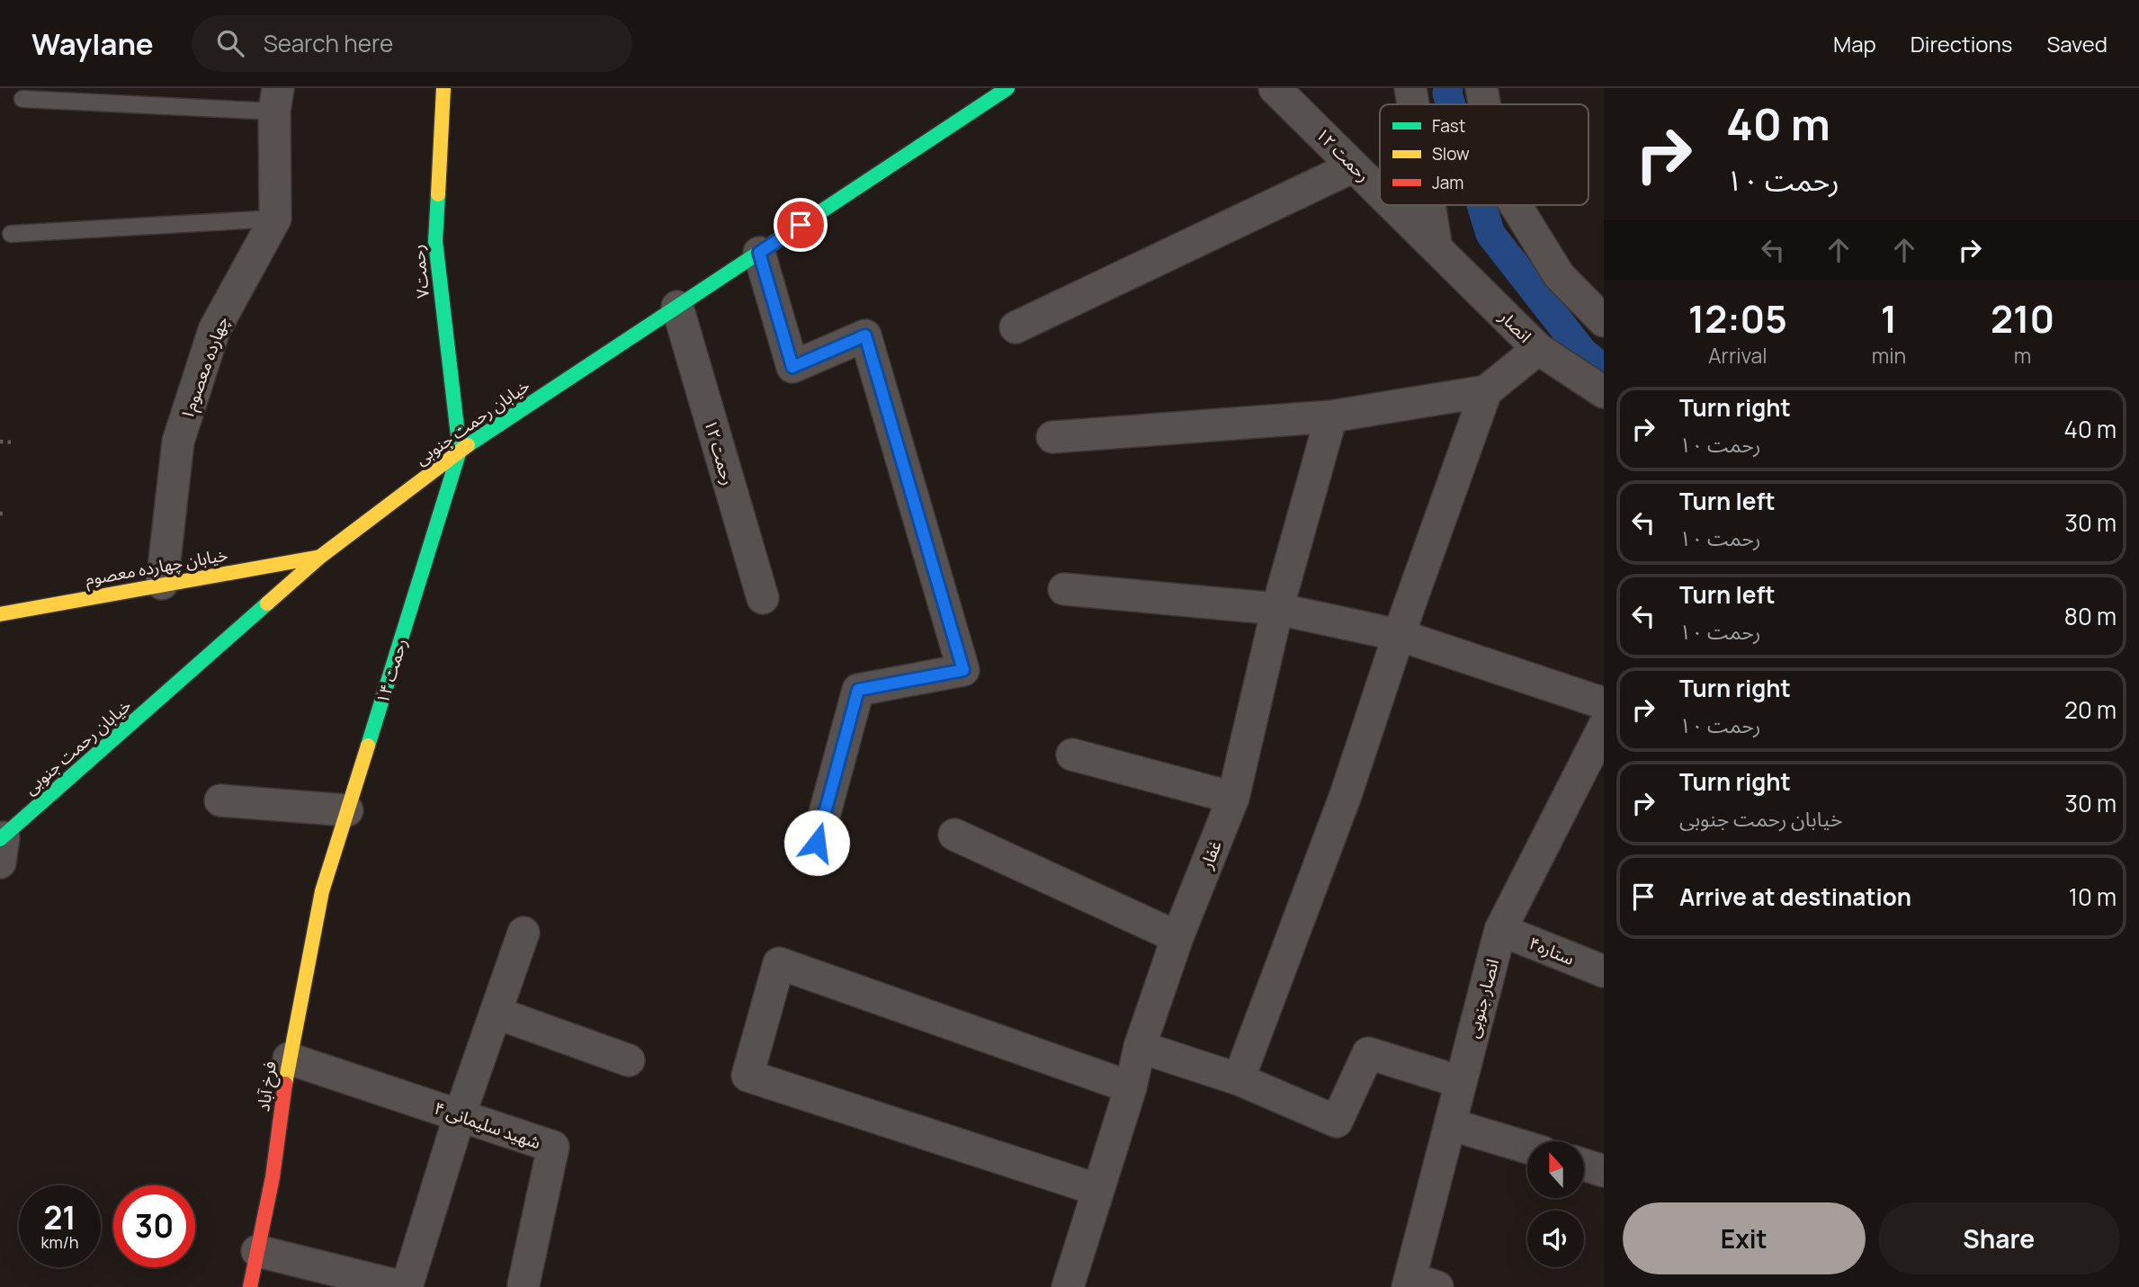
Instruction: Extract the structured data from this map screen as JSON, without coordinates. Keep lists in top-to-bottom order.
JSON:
{
  "streets": {
    "street": [
      "رحمت ۱۲",
      "رحمت۷",
      "انصار",
      "چهارده معصوم۱",
      "خیابان رحمت جنوبی",
      "خیابان چهارده معصوم",
      "رحمت ۱۴",
      "غفار",
      "ستاره۴",
      "انصار جنوبی",
      "فرخ آباد",
      "شهید سلیمانی ۴"
    ]
  },
  "crossings": [
    ["رحمت ۱۲", "انصار"],
    ["رحمت ۱۲", "خیابان رحمت جنوبی"],
    ["رحمت۷", "خیابان رحمت جنوبی"],
    ["رحمت۷", "رحمت ۱۴"],
    ["چهارده معصوم۱", "خیابان چهارده معصوم"],
    ["خیابان رحمت جنوبی", "خیابان چهارده معصوم"],
    ["خیابان رحمت جنوبی", "رحمت ۱۴"],
    ["رحمت ۱۴", "فرخ آباد"],
    ["ستاره۴", "انصار جنوبی"],
    ["فرخ آباد", "شهید سلیمانی ۴"]
  ],
  "legend": ["Fast", "Slow", "Jam"],
  "north": "top",
  "page": {
    "header": "Waylane",
    "search": "Search here",
    "nav": ["Map", "Directions", "Saved"],
    "turn": ["40 m", "رحمت ۱۰"],
    "eta": [
      "12:05",
      "Arrival",
      "1",
      "min",
      "210",
      "m"
    ],
    "list": [
      {
        "name": "Turn right",
        "note": "رحمت ۱۰",
        "value": "40 m"
      },
      {
        "name": "Turn left",
        "note": "رحمت ۱۰",
        "value": "30 m"
      },
      {
        "name": "Turn left",
        "note": "رحمت ۱۰",
        "value": "80 m"
      },
      {
        "name": "Turn right",
        "note": "رحمت ۱۰",
        "value": "20 m"
      },
      {
        "name": "Turn right",
        "note": "خیابان رحمت جنوبی",
        "value": "30 m"
      },
      {
        "name": "Arrive at destination",
        "value": "10 m"
      }
    ],
    "speed": "21 km/h",
    "limit": "30",
    "buttons": ["Exit", "Share"]
  }
}
